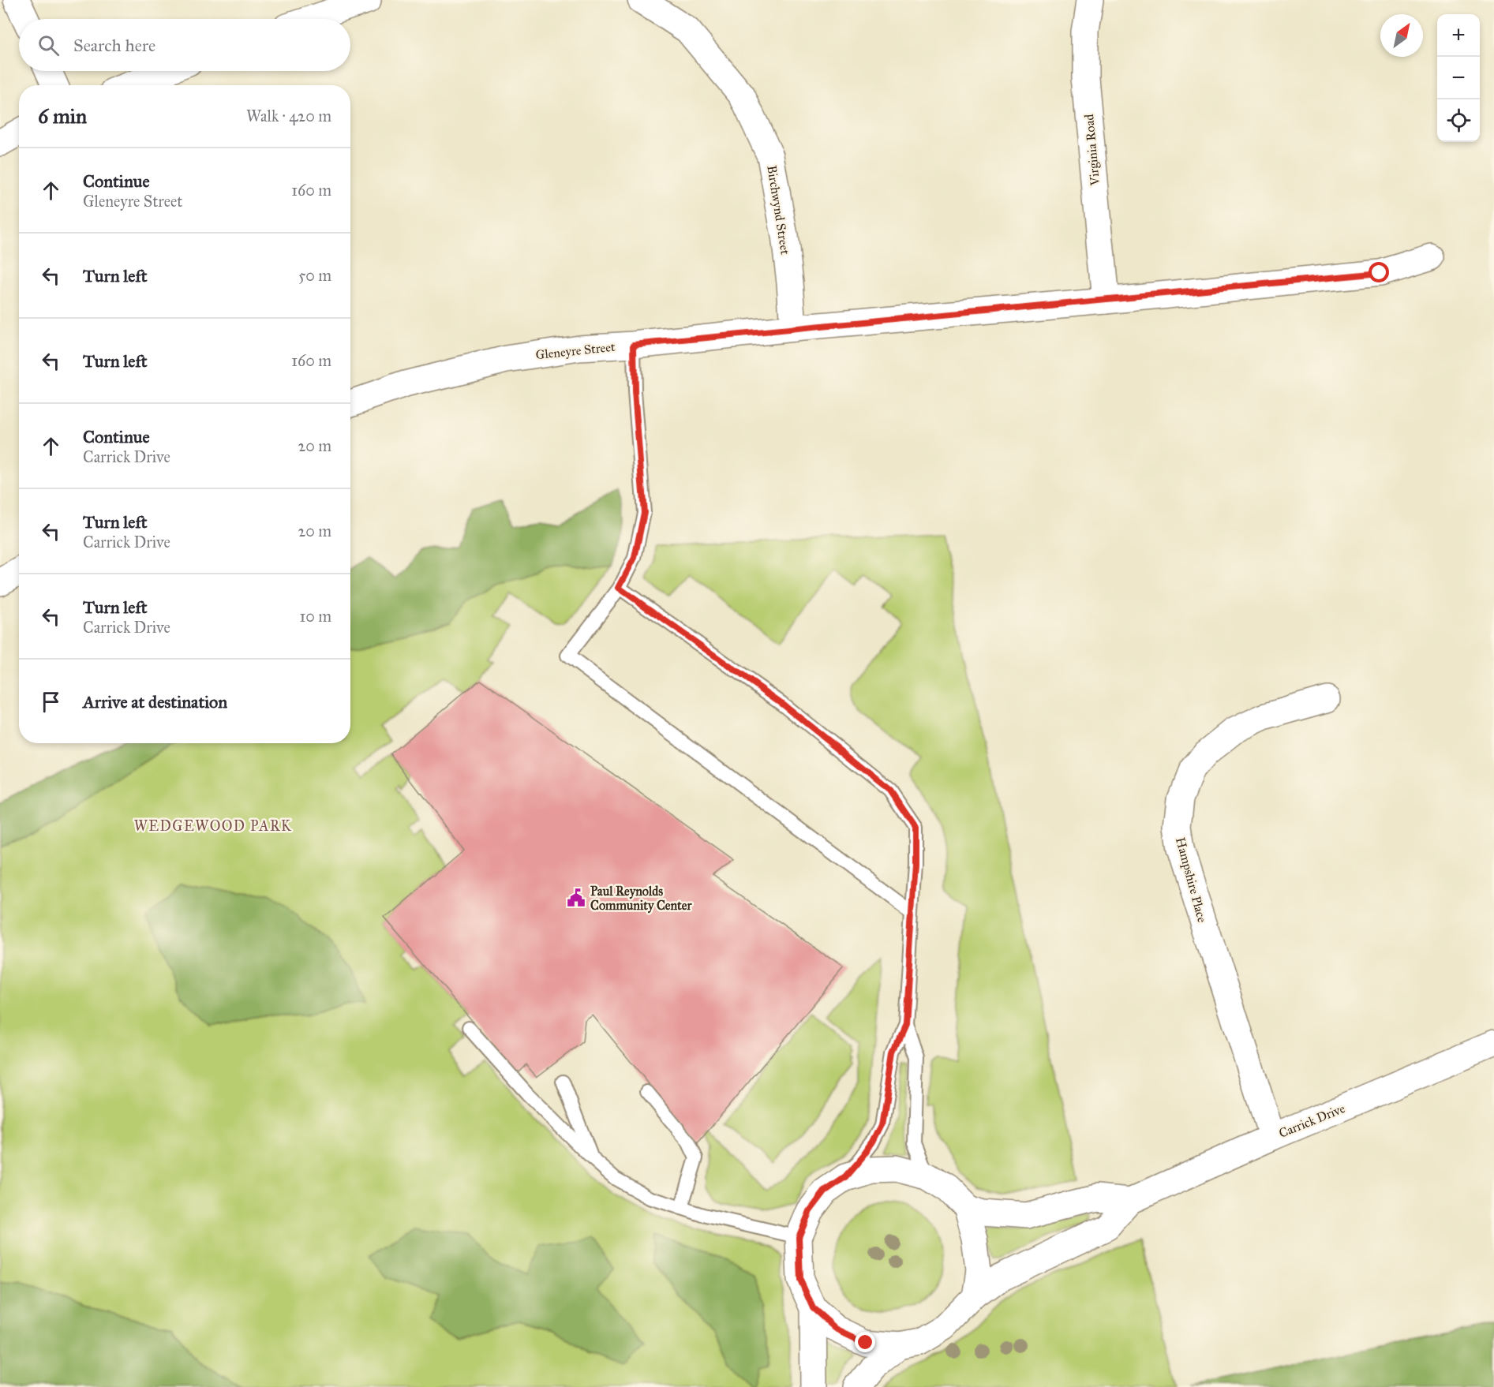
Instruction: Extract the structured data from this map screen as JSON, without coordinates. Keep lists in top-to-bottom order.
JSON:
{
  "streets": {
    "street": [
      "Virginia Road",
      "Birchwynd Street",
      "Gleneyre Street",
      "Hampshire Place",
      "Carrick Drive"
    ]
  },
  "crossings": [
    ["Virginia Road", "Gleneyre Street"],
    ["Birchwynd Street", "Gleneyre Street"],
    ["Hampshire Place", "Carrick Drive"]
  ],
  "districts": ["WEDGEWOOD PARK"],
  "places": {
    "public building": ["Paul Reynolds Community Center"]
  },
  "north": "top right",
  "page": {
    "map_buttons": ["+", "−"],
    "search": "Search here",
    "heading": ["6 min", "Walk · 420 m"],
    "list": [
      ["Continue", "Gleneyre Street", "160 m"],
      ["Turn left", "50 m"],
      ["Turn left", "160 m"],
      ["Continue", "Carrick Drive", "20 m"],
      ["Turn left", "Carrick Drive", "20 m"],
      ["Turn left", "Carrick Drive", "10 m"],
      "Arrive at destination"
    ]
  }
}
